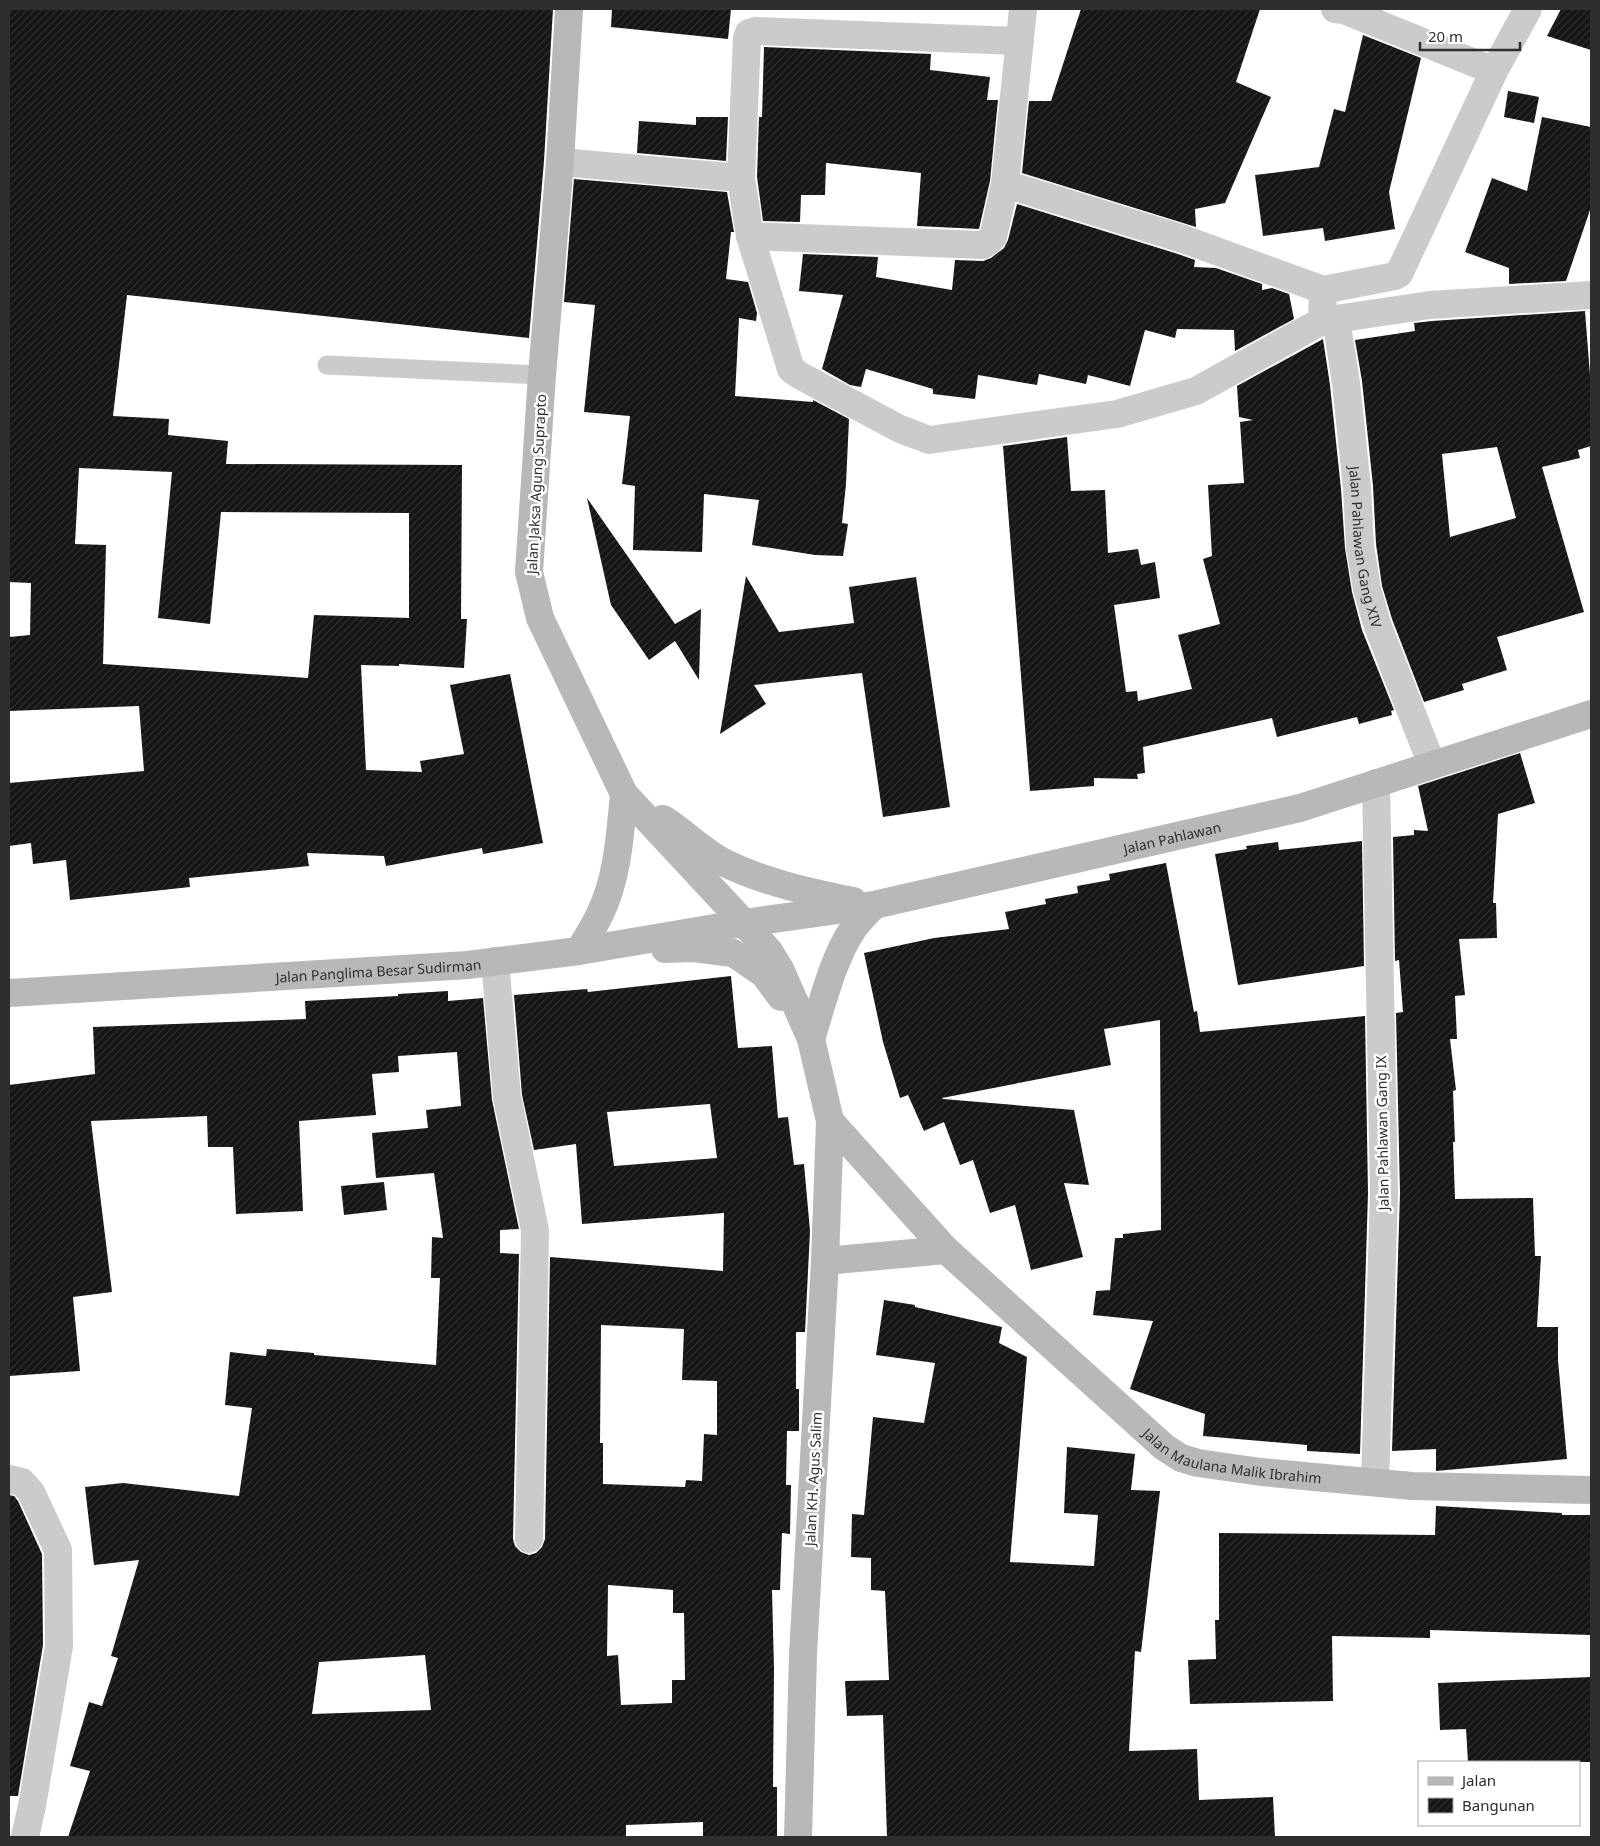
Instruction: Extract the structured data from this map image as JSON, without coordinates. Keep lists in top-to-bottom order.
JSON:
{
  "streets": {
    "main road": [
      "Jalan Jaksa Agung Suprapto",
      "Jalan Pahlawan",
      "Jalan Panglima Besar Sudirman",
      "Jalan Maulana Malik Ibrahim",
      "Jalan KH. Agus Salim"
    ],
    "street": ["Jalan Pahlawan Gang XIV", "Jalan Pahlawan Gang IX"]
  },
  "crossings": [
    ["Jalan Jaksa Agung Suprapto", "Jalan Pahlawan"],
    ["Jalan Jaksa Agung Suprapto", "Jalan Panglima Besar Sudirman"],
    ["Jalan Pahlawan Gang XIV", "Jalan Pahlawan"],
    ["Jalan Pahlawan", "Jalan Panglima Besar Sudirman"],
    ["Jalan Pahlawan", "Jalan Pahlawan Gang IX"],
    ["Jalan Pahlawan Gang IX", "Jalan Maulana Malik Ibrahim"],
    ["Jalan Maulana Malik Ibrahim", "Jalan KH. Agus Salim"]
  ],
  "legend": ["Jalan", "Bangunan"],
  "scale_bar": "20 m"
}
